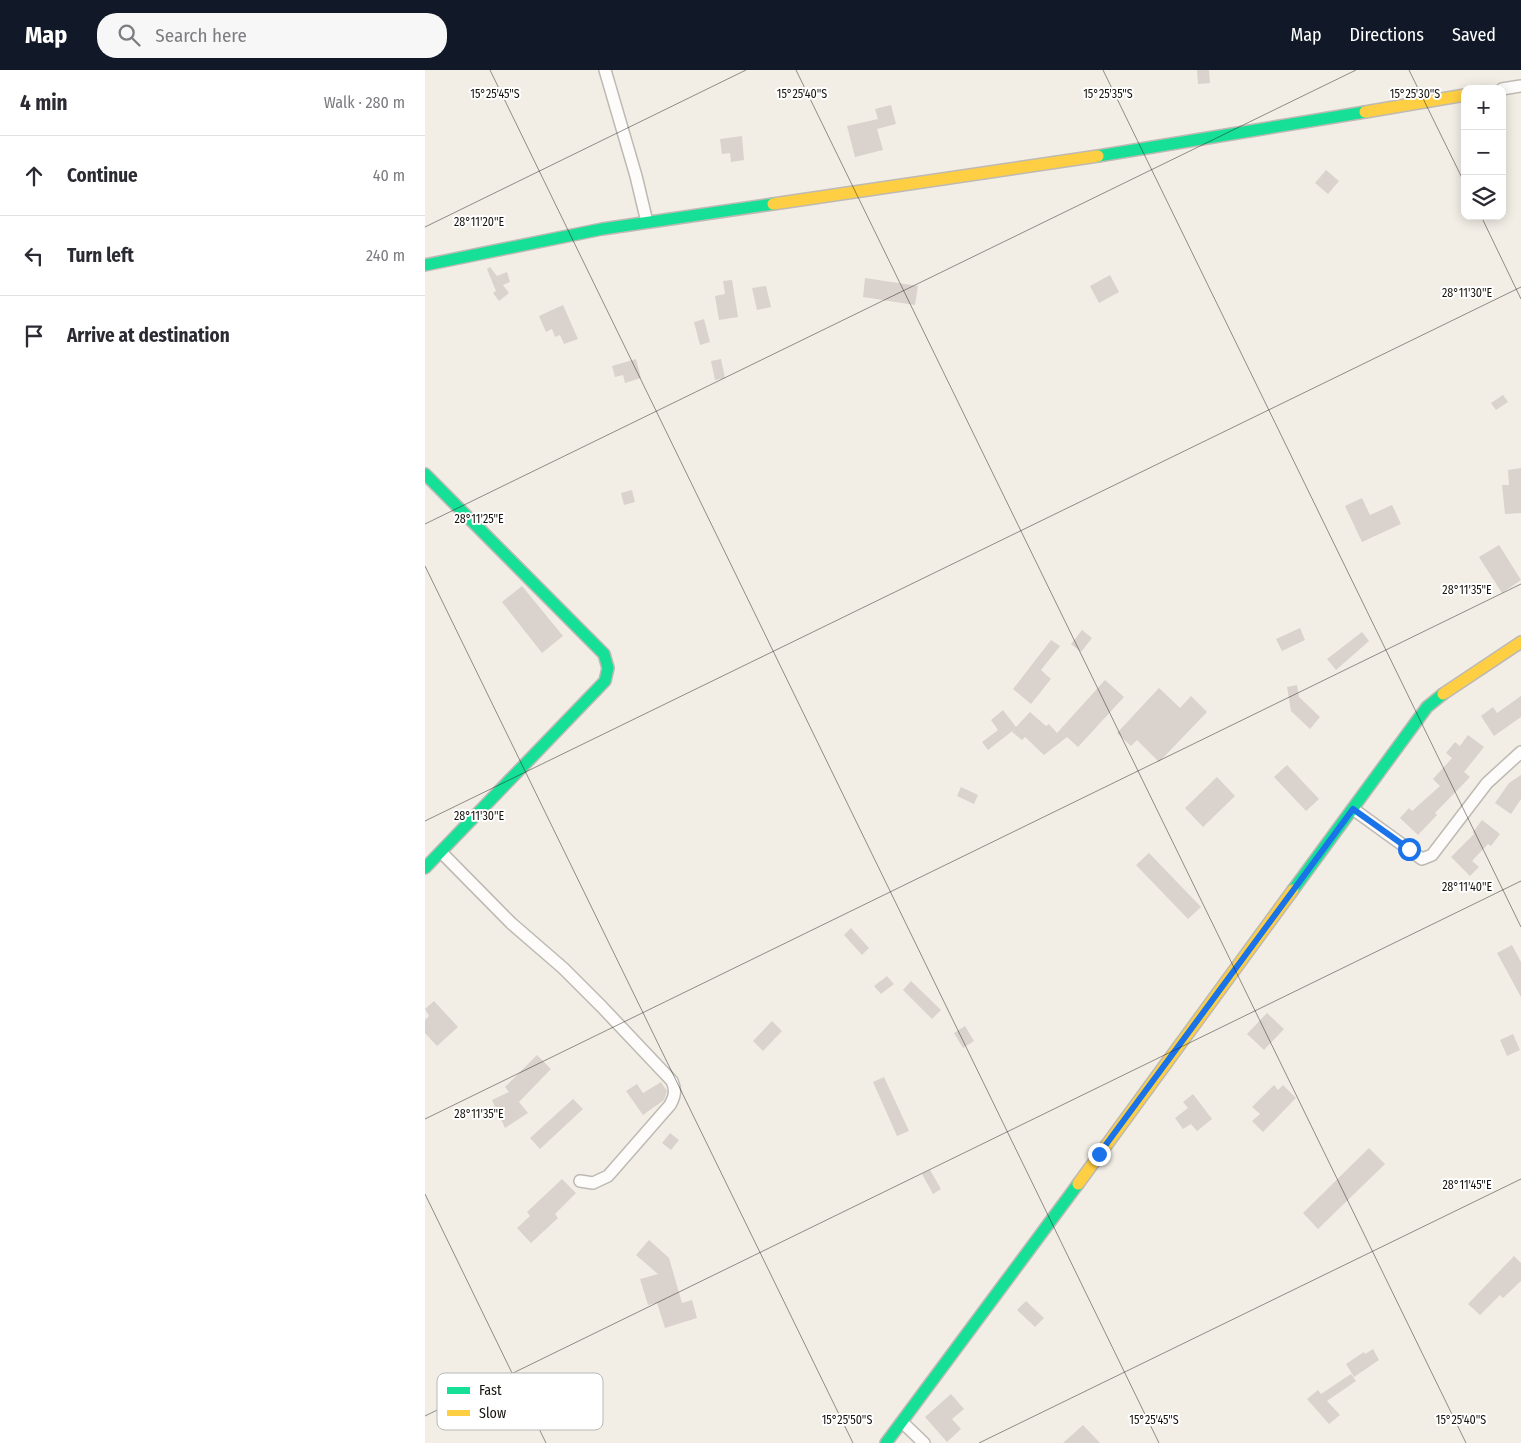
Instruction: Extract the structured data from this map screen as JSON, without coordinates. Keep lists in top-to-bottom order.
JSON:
{
  "legend": ["Fast", "Slow"],
  "page": {
    "header": "Map",
    "search": "Search here",
    "nav": ["Map", "Directions", "Saved"],
    "heading": ["4 min", "Walk · 280 m"],
    "map_buttons": ["+", "−"],
    "list": [
      ["Continue", "40 m"],
      ["Turn left", "240 m"],
      "Arrive at destination"
    ]
  },
  "coordinates": [
    "15°25'45\"S",
    "15°25'40\"S",
    "15°25'35\"S",
    "15°25'30\"S",
    "28°11'20\"E",
    "28°11'30\"E",
    "28°11'25\"E",
    "28°11'35\"E",
    "28°11'40\"E",
    "28°11'45\"E",
    "15°25'50\"S"
  ]
}
